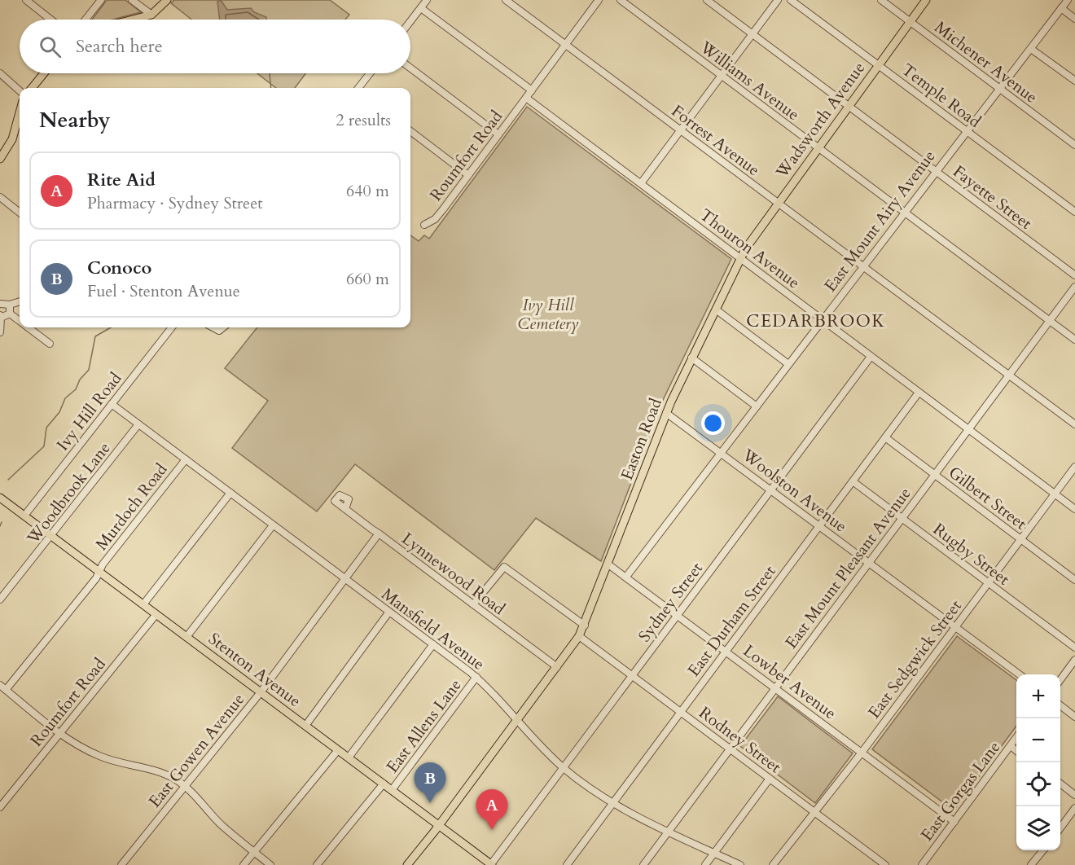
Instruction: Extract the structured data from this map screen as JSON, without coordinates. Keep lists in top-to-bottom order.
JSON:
{
  "streets": {
    "main road": ["Wadsworth Avenue", "Easton Road", "Stenton Avenue"],
    "street": [
      "Michener Avenue",
      "Williams Avenue",
      "Temple Road",
      "Forrest Avenue",
      "Roumfort Road",
      "Fayette Street",
      "East Mount Airy Avenue",
      "Thouron Avenue",
      "Ivy Hill Road",
      "Woolston Avenue",
      "Woodbrook Lane",
      "Gilbert Street",
      "Murdoch Road",
      "Rugby Street",
      "East Mount Pleasant Avenue",
      "Lynnewood Road",
      "Sydney Street",
      "East Durham Street",
      "Mansfield Avenue",
      "East Sedgwick Street",
      "Lowber Avenue",
      "East Allens Lane",
      "Rodney Street",
      "East Gowen Avenue",
      "East Gorgas Lane"
    ]
  },
  "crossings": [
    ["Michener Avenue", "Wadsworth Avenue"],
    ["Michener Avenue", "East Mount Airy Avenue"],
    ["Williams Avenue", "Wadsworth Avenue"],
    ["Williams Avenue", "East Mount Airy Avenue"],
    ["Williams Avenue", "East Mount Pleasant Avenue"],
    ["Temple Road", "Wadsworth Avenue"],
    ["Temple Road", "East Mount Airy Avenue"],
    ["Wadsworth Avenue", "Forrest Avenue"],
    ["Wadsworth Avenue", "Fayette Street"],
    ["Wadsworth Avenue", "Thouron Avenue"],
    ["Wadsworth Avenue", "Easton Road"],
    ["Forrest Avenue", "East Mount Airy Avenue"],
    ["Forrest Avenue", "East Mount Pleasant Avenue"],
    ["Roumfort Road", "Thouron Avenue"],
    ["Roumfort Road", "Stenton Avenue"],
    ["Fayette Street", "East Mount Airy Avenue"],
    ["East Mount Airy Avenue", "Thouron Avenue"],
    ["East Mount Airy Avenue", "Woolston Avenue"],
    ["East Mount Airy Avenue", "Lowber Avenue"],
    ["Thouron Avenue", "Easton Road"],
    ["Thouron Avenue", "East Mount Pleasant Avenue"],
    ["Thouron Avenue", "Sydney Street"],
    ["Thouron Avenue", "East Durham Street"],
    ["Thouron Avenue", "East Sedgwick Street"],
    ["Ivy Hill Road", "Mansfield Avenue"],
    ["Ivy Hill Road", "Stenton Avenue"],
    ["Easton Road", "Woolston Avenue"],
    ["Easton Road", "Lowber Avenue"],
    ["Easton Road", "Rodney Street"],
    ["Woolston Avenue", "East Mount Pleasant Avenue"],
    ["Woolston Avenue", "Sydney Street"],
    ["Woolston Avenue", "East Durham Street"],
    ["Woolston Avenue", "East Sedgwick Street"],
    ["Woodbrook Lane", "Mansfield Avenue"],
    ["Woodbrook Lane", "Stenton Avenue"],
    ["Gilbert Street", "East Mount Pleasant Avenue"],
    ["Gilbert Street", "East Durham Street"],
    ["Gilbert Street", "East Sedgwick Street"],
    ["Murdoch Road", "Mansfield Avenue"],
    ["Murdoch Road", "Stenton Avenue"],
    ["Rugby Street", "East Mount Pleasant Avenue"],
    ["Rugby Street", "East Durham Street"],
    ["Rugby Street", "East Sedgwick Street"],
    ["East Mount Pleasant Avenue", "Mansfield Avenue"],
    ["East Mount Pleasant Avenue", "Lowber Avenue"],
    ["East Mount Pleasant Avenue", "Rodney Street"],
    ["Lynnewood Road", "East Gowen Avenue"],
    ["Sydney Street", "Mansfield Avenue"],
    ["Sydney Street", "Stenton Avenue"],
    ["Sydney Street", "Lowber Avenue"],
    ["Sydney Street", "Rodney Street"],
    ["East Durham Street", "Mansfield Avenue"],
    ["East Durham Street", "Lowber Avenue"],
    ["East Durham Street", "Rodney Street"],
    ["Mansfield Avenue", "East Allens Lane"],
    ["Mansfield Avenue", "East Gowen Avenue"],
    ["East Sedgwick Street", "Lowber Avenue"],
    ["East Sedgwick Street", "Rodney Street"],
    ["Stenton Avenue", "East Allens Lane"],
    ["Stenton Avenue", "East Gowen Avenue"],
    ["Lowber Avenue", "East Gorgas Lane"]
  ],
  "districts": ["CEDARBROOK"],
  "parks": ["Ivy Hill Cemetery"],
  "page": {
    "search": "Search here",
    "heading": ["Nearby", "2 results"],
    "list": [
      {
        "mark": "A",
        "name": "Rite Aid",
        "note": "Pharmacy · Sydney Street",
        "value": "640 m"
      },
      {
        "mark": "B",
        "name": "Conoco",
        "note": "Fuel · Stenton Avenue",
        "value": "660 m"
      }
    ],
    "map_buttons": ["+", "−"],
    "pins": ["B", "A"]
  }
}
